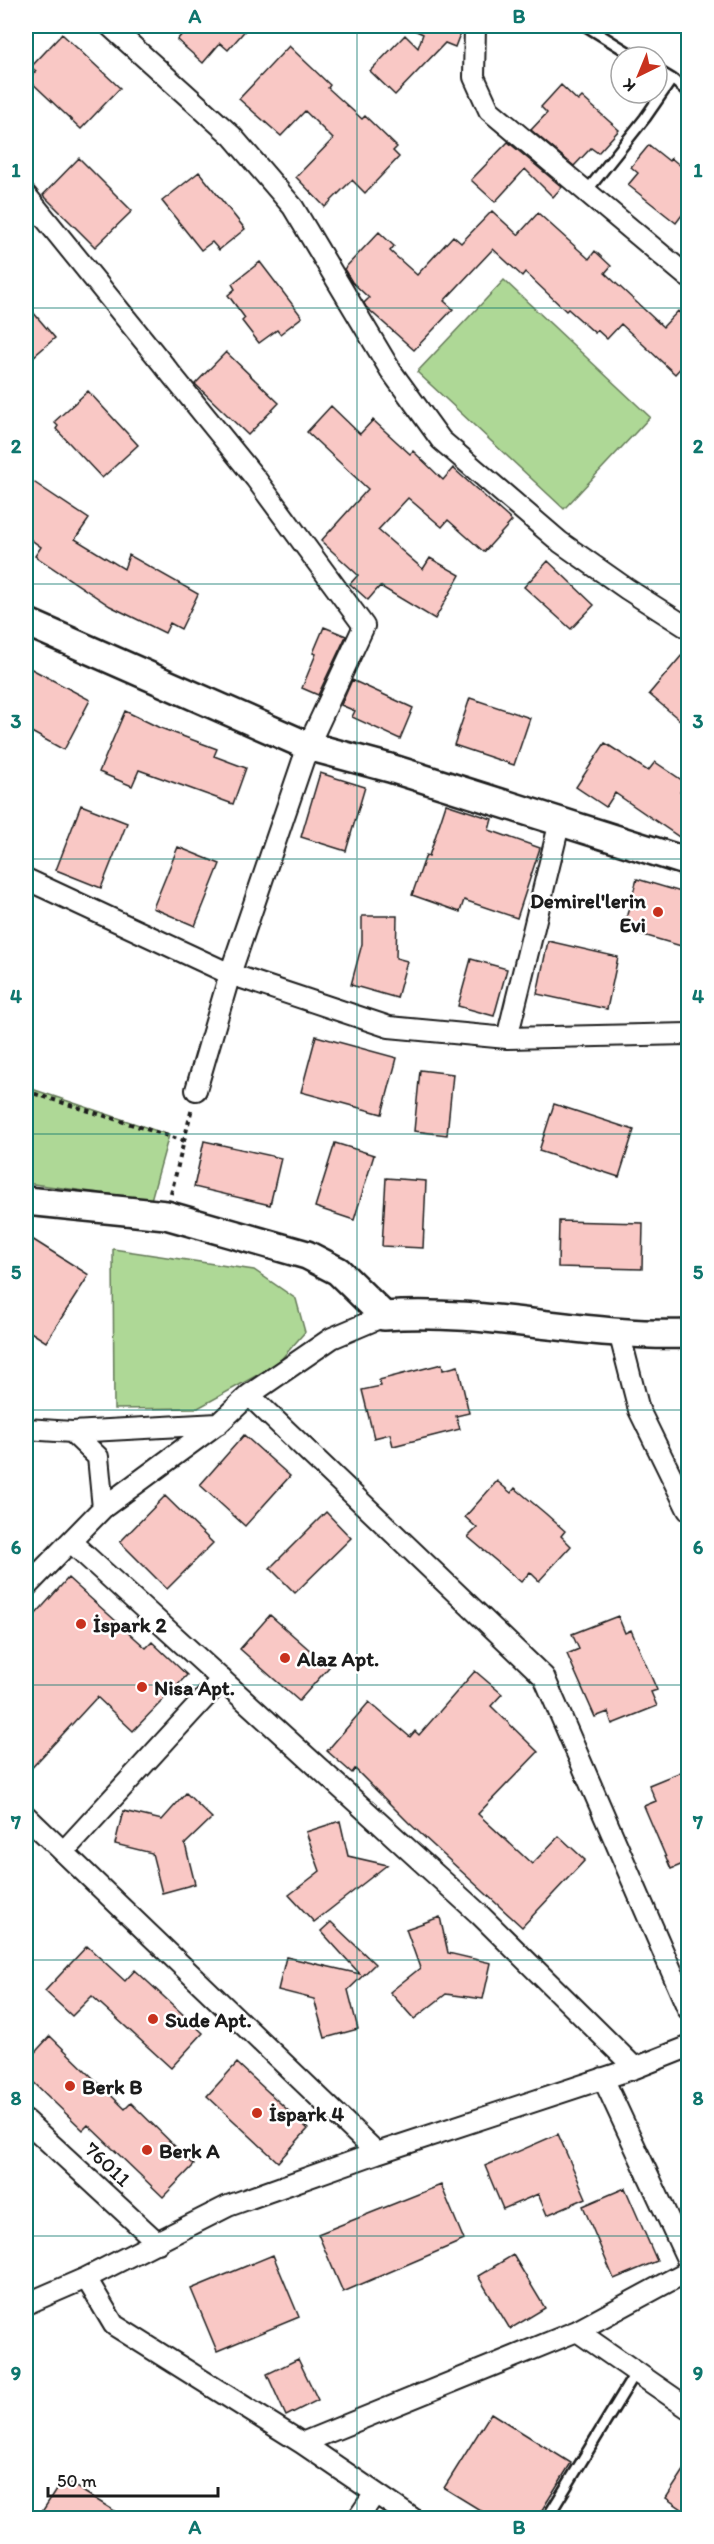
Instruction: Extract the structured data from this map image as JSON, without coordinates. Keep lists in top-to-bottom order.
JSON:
{
  "streets": {
    "street": ["76011"]
  },
  "places": [
    "Demirel'lerin Evi",
    "İspark 2",
    "Alaz Apt.",
    "Nisa Apt.",
    "Sude Apt.",
    "Berk B",
    "İspark 4",
    "Berk A"
  ],
  "scale_bar": "50 m",
  "north": "bottom left",
  "grid": {
    "columns": ["A", "B"],
    "rows": [
      "1",
      "2",
      "3",
      "4",
      "5",
      "6",
      "7",
      "8",
      "9"
    ]
  }
}
